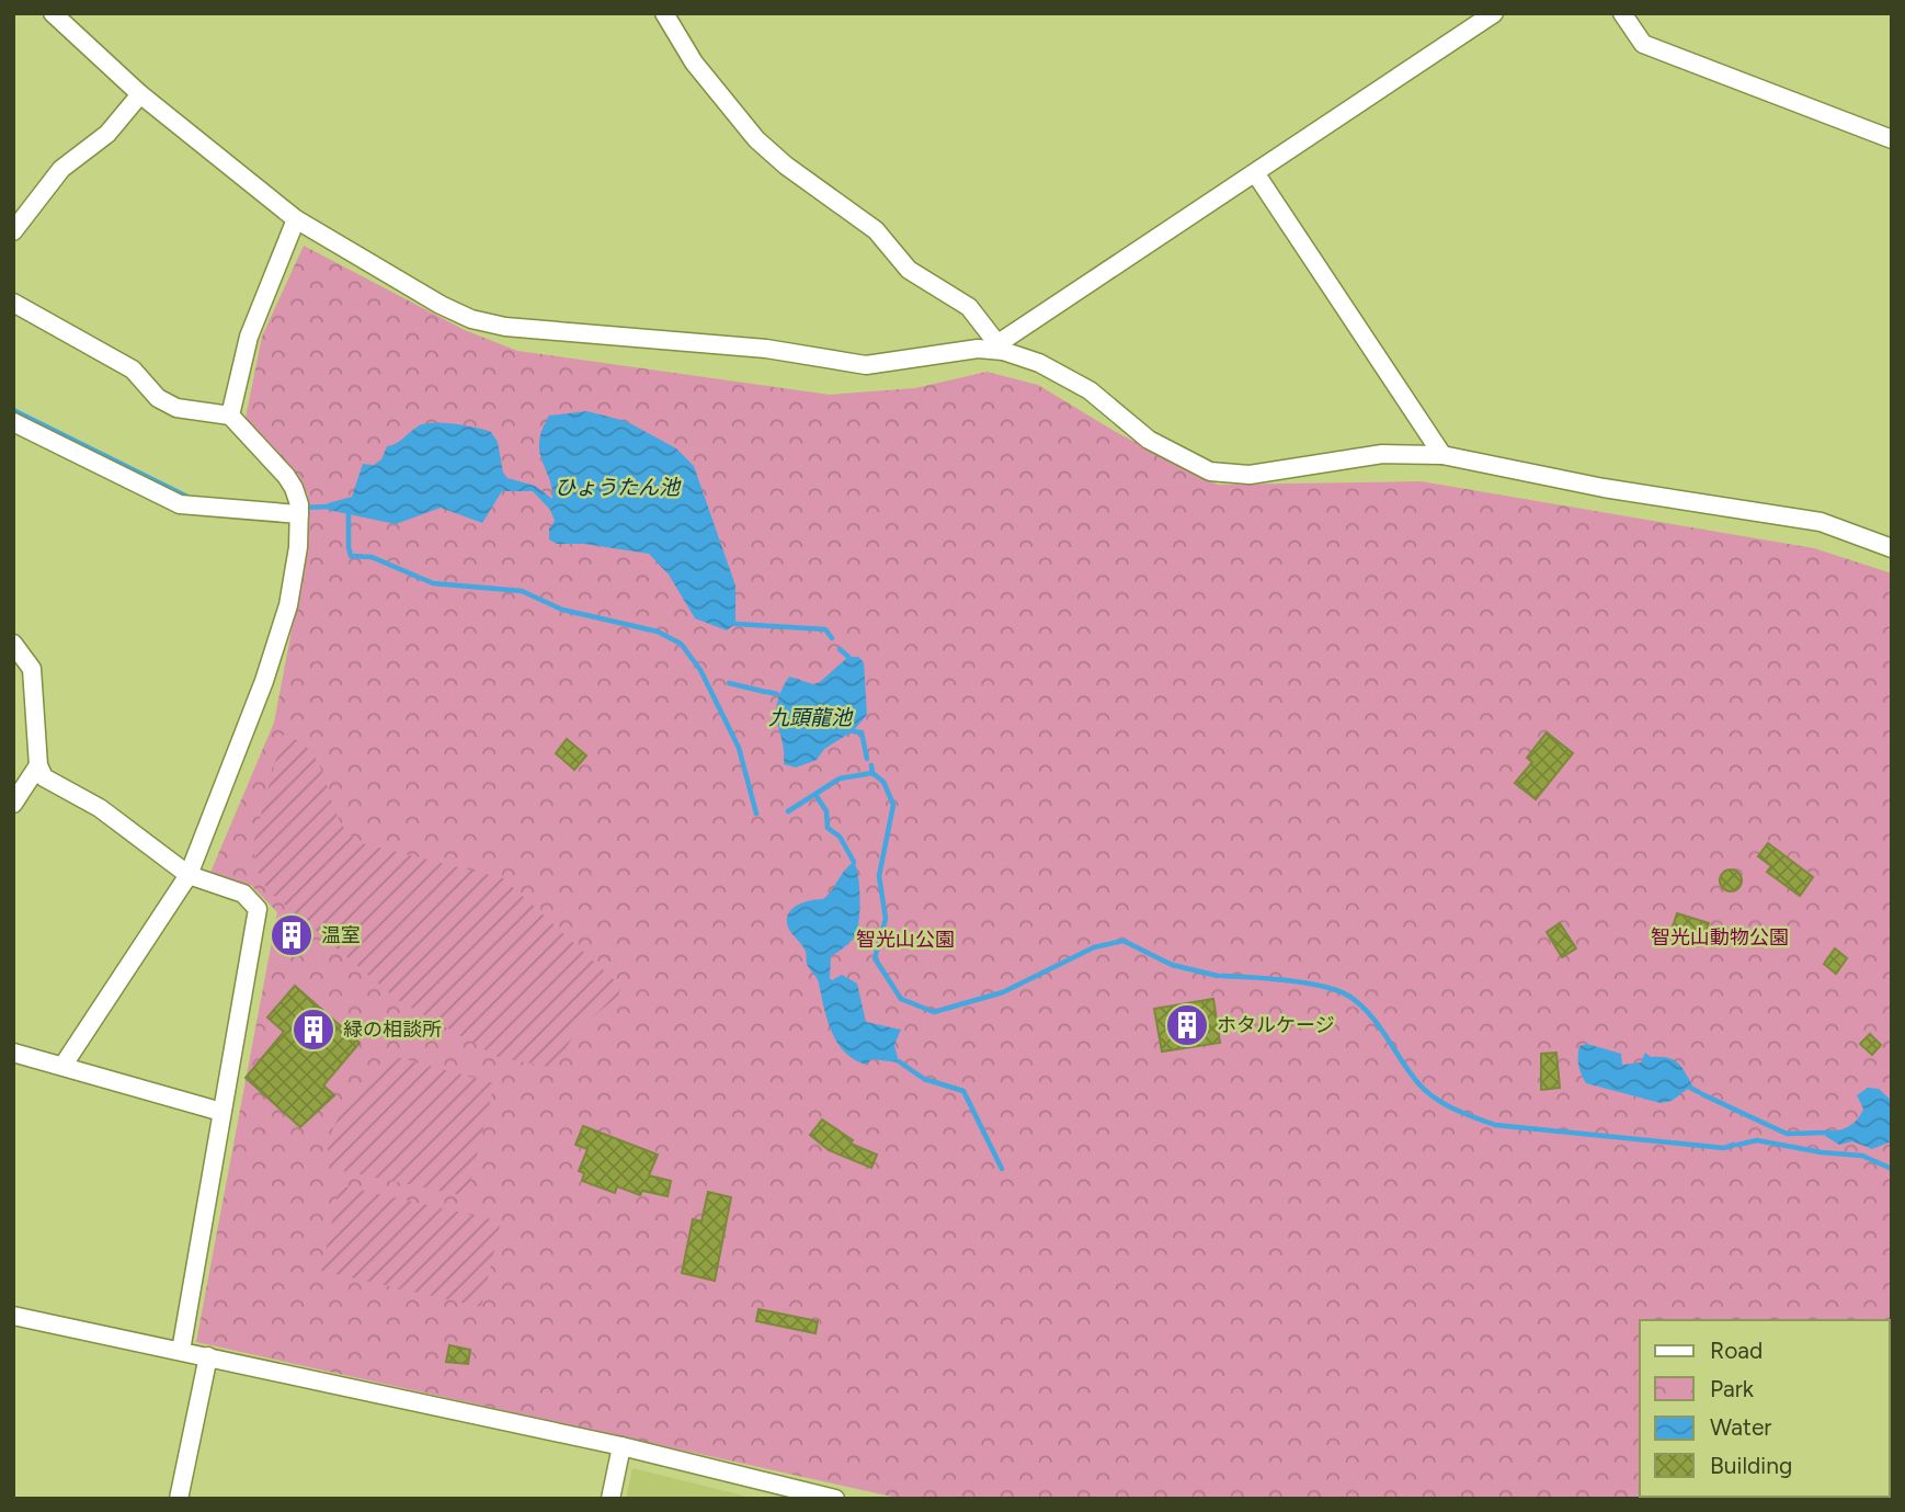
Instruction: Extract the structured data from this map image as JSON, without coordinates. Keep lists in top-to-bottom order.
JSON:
{
  "water": ["ひょうたん池", "九頭龍池"],
  "parks": ["智光山動物公園", "智光山公園"],
  "places": {
    "building": ["温室", "ホタルケージ", "緑の相談所"]
  },
  "legend": [
    "Road",
    "Park",
    "Water",
    "Building"
  ]
}
